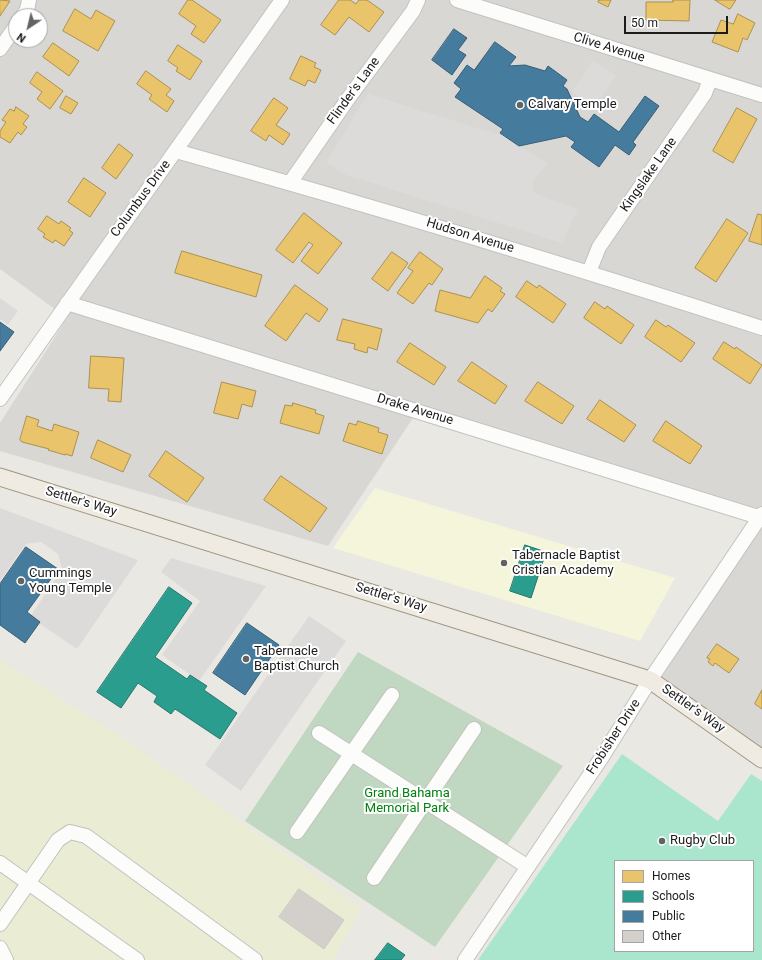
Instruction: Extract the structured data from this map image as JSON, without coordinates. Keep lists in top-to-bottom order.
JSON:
{
  "streets": {
    "main road": ["Settler's Way"],
    "street": [
      "Clive Avenue",
      "Flinder's Lane",
      "Kingslake Lane",
      "Columbus Drive",
      "Hudson Avenue",
      "Drake Avenue",
      "Frobisher Drive"
    ]
  },
  "crossings": [
    ["Clive Avenue", "Kingslake Lane"],
    ["Flinder's Lane", "Hudson Avenue"],
    ["Kingslake Lane", "Hudson Avenue"],
    ["Columbus Drive", "Hudson Avenue"],
    ["Columbus Drive", "Drake Avenue"],
    ["Drake Avenue", "Frobisher Drive"],
    ["Settler's Way", "Frobisher Drive"]
  ],
  "parks": ["Grand Bahama Memorial Park"],
  "places": [
    "Calvary Temple",
    "Tabernacle Baptist Cristian Academy",
    "Cummings Young Temple",
    "Tabernacle Baptist Church",
    "Rugby Club"
  ],
  "legend": [
    "Homes",
    "Schools",
    "Public",
    "Other"
  ],
  "scale_bar": "50 m",
  "north": "bottom left"
}
